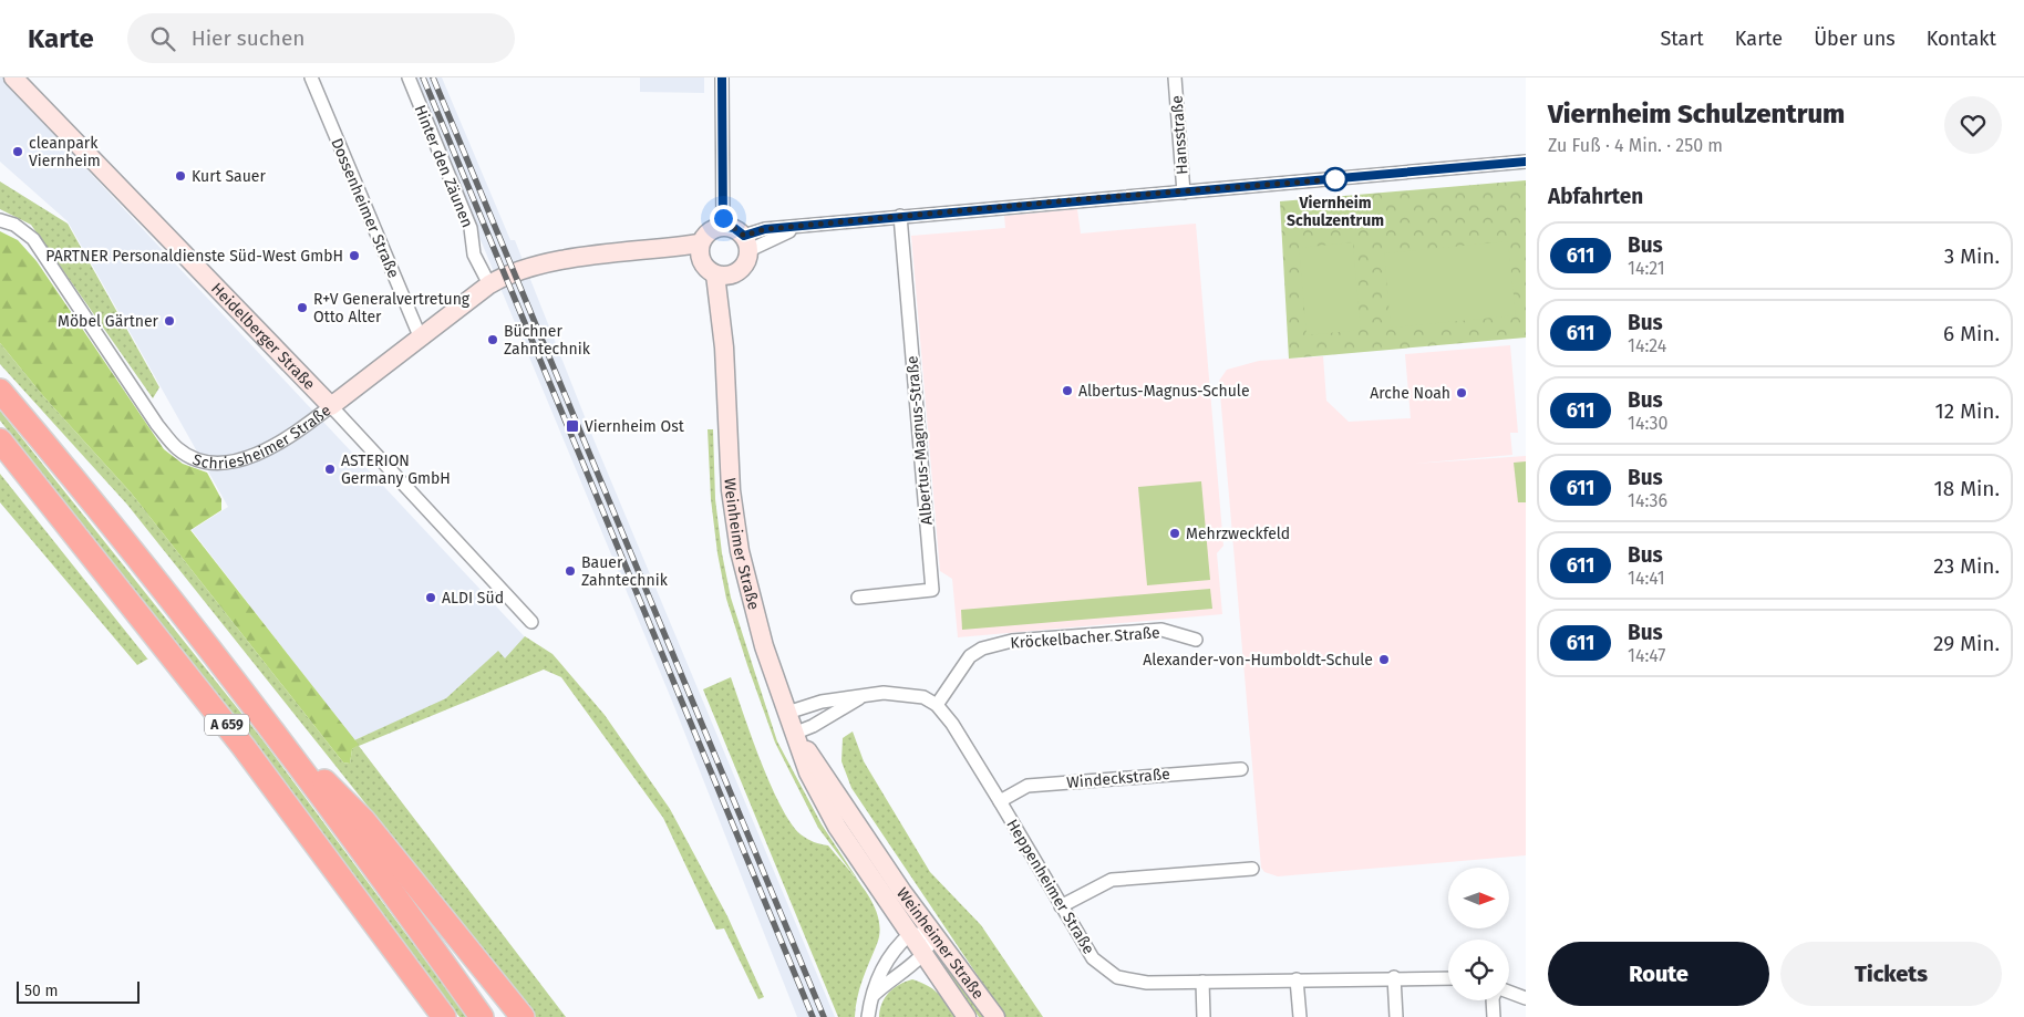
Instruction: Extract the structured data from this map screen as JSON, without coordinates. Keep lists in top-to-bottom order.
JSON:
{
  "streets": {
    "highway": ["A 659"],
    "street": [
      "Hansstraße",
      "Hinter den Zäunen",
      "Dossenheimer Straße",
      "Heidelberger Straße",
      "Schriesheimer Straße",
      "Albertus-Magnus-Straße",
      "Weinheimer Straße",
      "Kröckelbacher Straße",
      "Windeckstraße",
      "Heppenheimer Straße"
    ]
  },
  "crossings": [
    ["Hinter den Zäunen", "Schriesheimer Straße"],
    ["Dossenheimer Straße", "Schriesheimer Straße"],
    ["Heidelberger Straße", "Schriesheimer Straße"],
    ["Schriesheimer Straße", "Weinheimer Straße"],
    ["Weinheimer Straße", "Heppenheimer Straße"],
    ["Kröckelbacher Straße", "Heppenheimer Straße"],
    ["Windeckstraße", "Heppenheimer Straße"]
  ],
  "places": {
    "other": [
      "cleanpark Viernheim",
      "Kurt Sauer",
      "Viernheim Schulzentrum",
      "PARTNER Personaldienste Süd-West GmbH",
      "R+V Generalvertretung Otto Alter",
      "Möbel Gärtner",
      "Büchner Zahntechnik",
      "Albertus-Magnus-Schule",
      "Arche Noah",
      "ASTERION Germany GmbH",
      "Mehrzweckfeld",
      "Bauer Zahntechnik",
      "ALDI Süd",
      "Alexander-von-Humboldt-Schule"
    ],
    "transit": ["Viernheim Ost"]
  },
  "lines": ["bus line 611"],
  "scale_bar": "50 m",
  "north": "right",
  "page": {
    "header": "Karte",
    "search": "Hier suchen",
    "nav": [
      "Start",
      "Karte",
      "Über uns",
      "Kontakt"
    ],
    "heading": [
      ["Viernheim Schulzentrum", "Zu Fuß · 4 Min. · 250 m"],
      "Abfahrten"
    ],
    "list": [
      {
        "mark": "611",
        "name": "Bus",
        "note": "14:21",
        "value": "3 Min."
      },
      {
        "mark": "611",
        "name": "Bus",
        "note": "14:24",
        "value": "6 Min."
      },
      {
        "mark": "611",
        "name": "Bus",
        "note": "14:30",
        "value": "12 Min."
      },
      {
        "mark": "611",
        "name": "Bus",
        "note": "14:36",
        "value": "18 Min."
      },
      {
        "mark": "611",
        "name": "Bus",
        "note": "14:41",
        "value": "23 Min."
      },
      {
        "mark": "611",
        "name": "Bus",
        "note": "14:47",
        "value": "29 Min."
      }
    ],
    "buttons": ["Route", "Tickets"],
    "scale": "50 m"
  }
}
